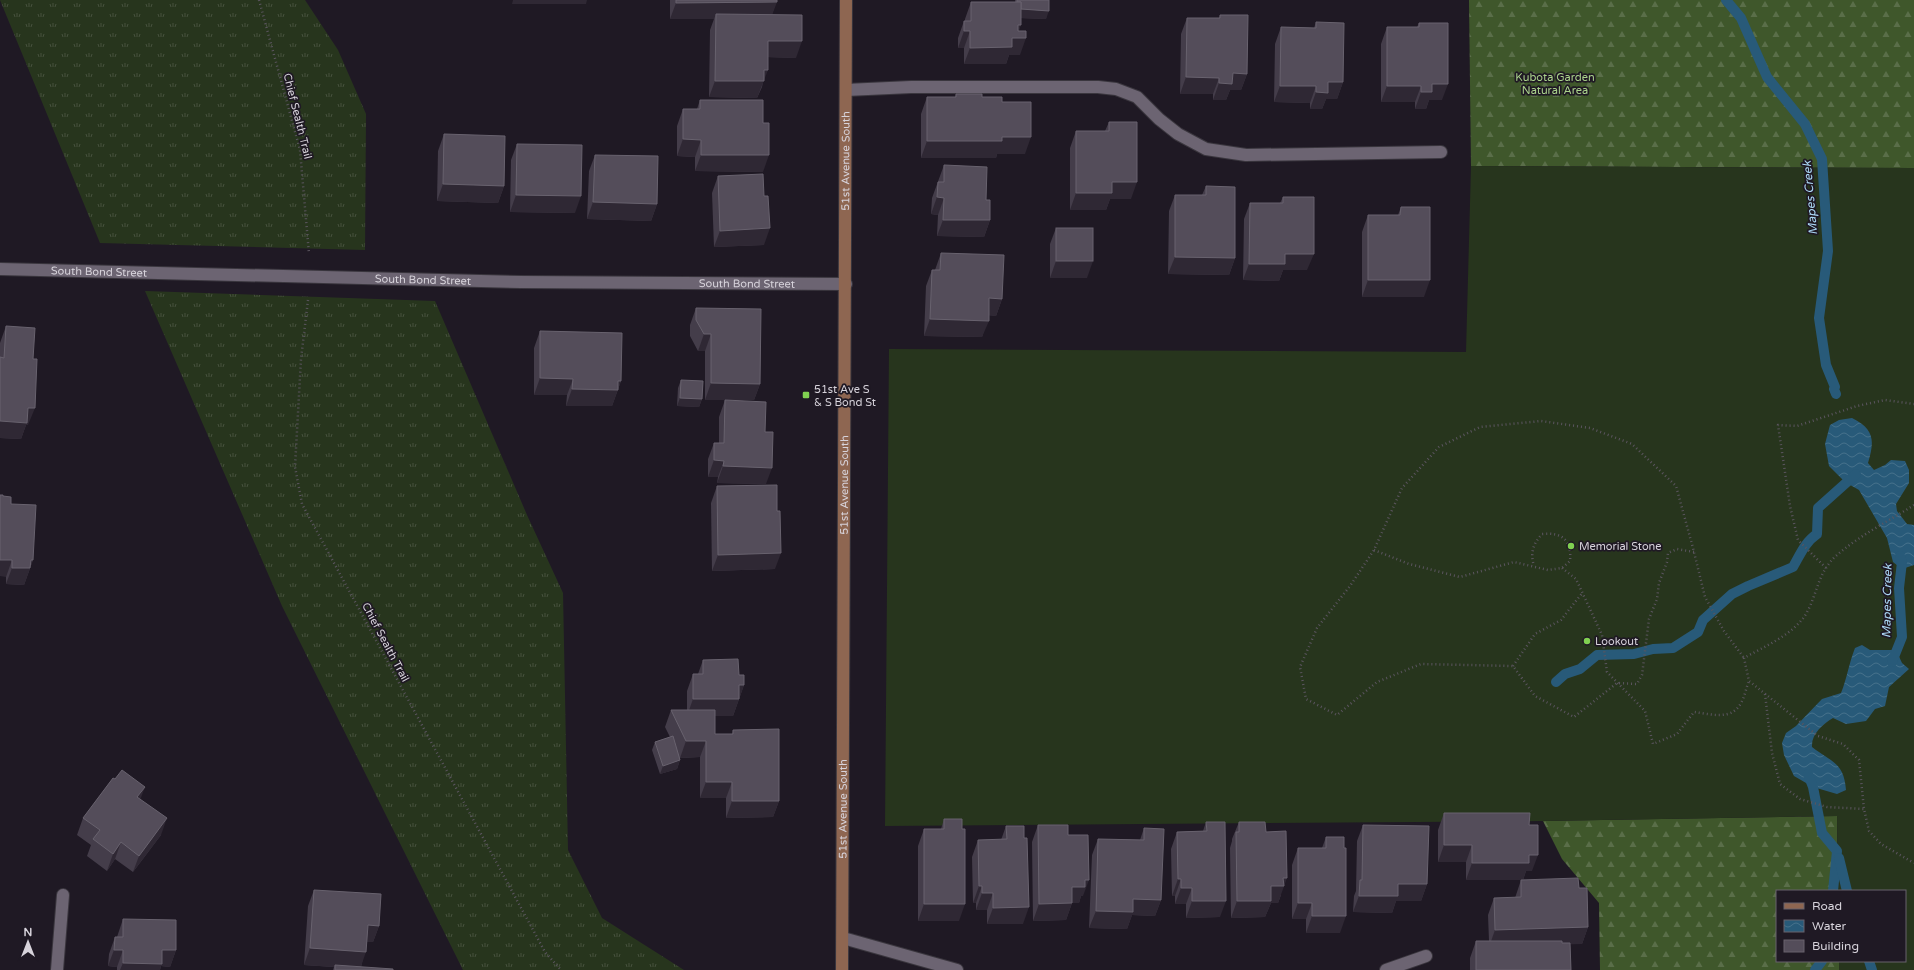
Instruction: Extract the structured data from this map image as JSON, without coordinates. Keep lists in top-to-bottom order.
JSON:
{
  "streets": {
    "street": ["51st Avenue South", "South Bond Street"],
    "path": ["Chief Sealth Trail"]
  },
  "crossings": [
    ["51st Avenue South", "South Bond Street"]
  ],
  "water": ["Mapes Creek"],
  "parks": ["Kubota Garden Natural Area"],
  "places": {
    "transit": ["51st Ave S & S Bond St"],
    "other": ["Memorial Stone", "Lookout"]
  },
  "legend": ["Road", "Water", "Building"],
  "north": "top"
}
